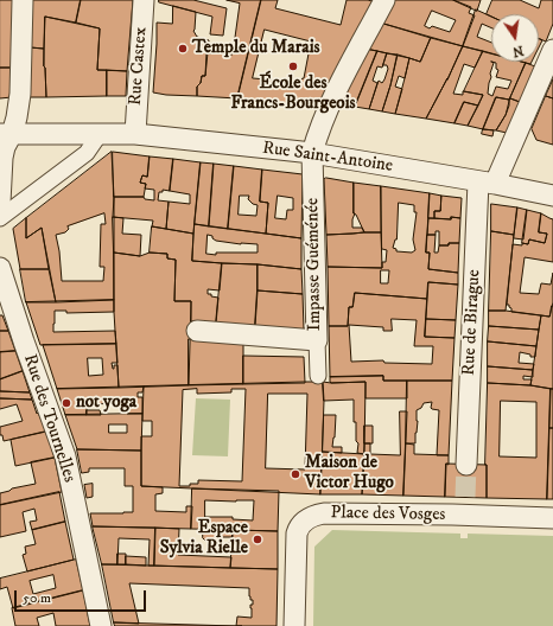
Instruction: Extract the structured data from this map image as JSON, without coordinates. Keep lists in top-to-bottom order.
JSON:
{
  "streets": {
    "street": [
      "Rue Castex",
      "Rue Saint-Antoine",
      "Impasse Guéménée",
      "Rue de Birague",
      "Rue des Tournelles",
      "Place des Vosges"
    ]
  },
  "crossings": [
    ["Rue Castex", "Rue Saint-Antoine"],
    ["Rue Saint-Antoine", "Impasse Guéménée"],
    ["Rue Saint-Antoine", "Rue de Birague"]
  ],
  "places": [
    "Temple du Marais",
    "École des Francs-Bourgeois",
    "not yoga",
    "Maison de Victor Hugo",
    "Espace Sylvia Rielle"
  ],
  "scale_bar": "50 m",
  "north": "bottom"
}
